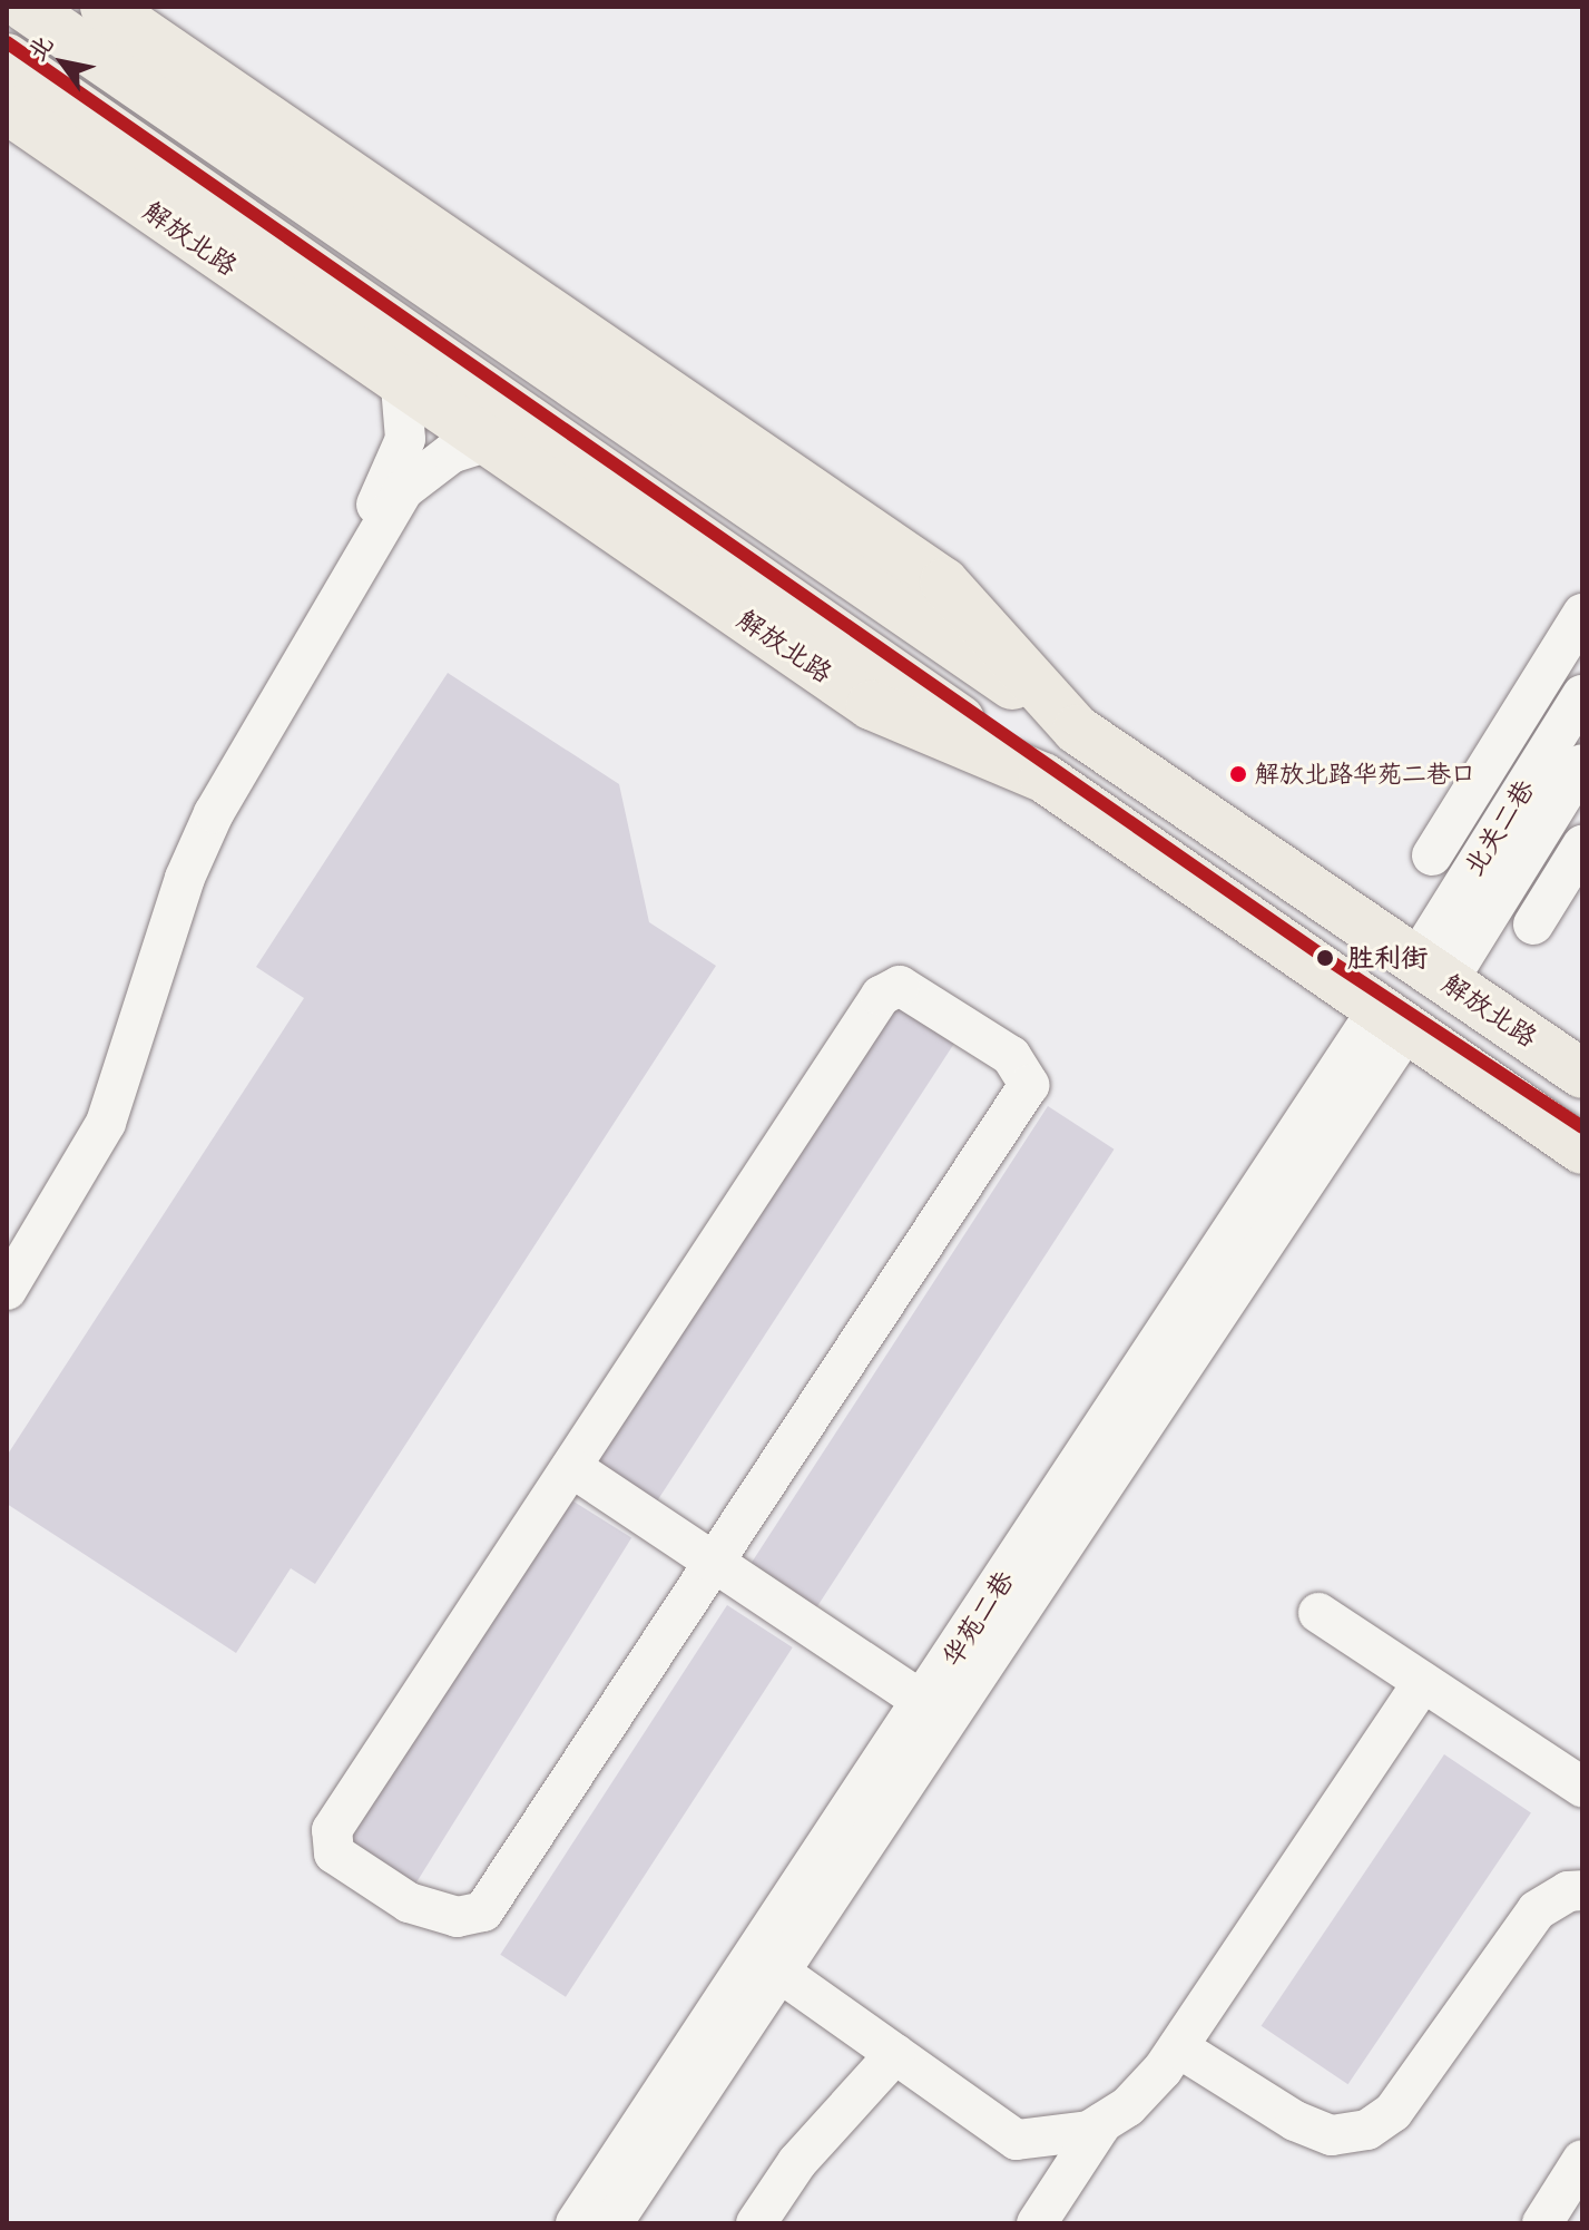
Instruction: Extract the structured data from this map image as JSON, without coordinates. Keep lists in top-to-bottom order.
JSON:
{
  "streets": {
    "main road": ["解放北路"],
    "street": ["北关二巷", "华苑二巷"]
  },
  "crossings": [
    ["解放北路", "北关二巷"],
    ["解放北路", "华苑二巷"]
  ],
  "places": ["解放北路华苑二巷口", "胜利街"],
  "north": "top left"
}
